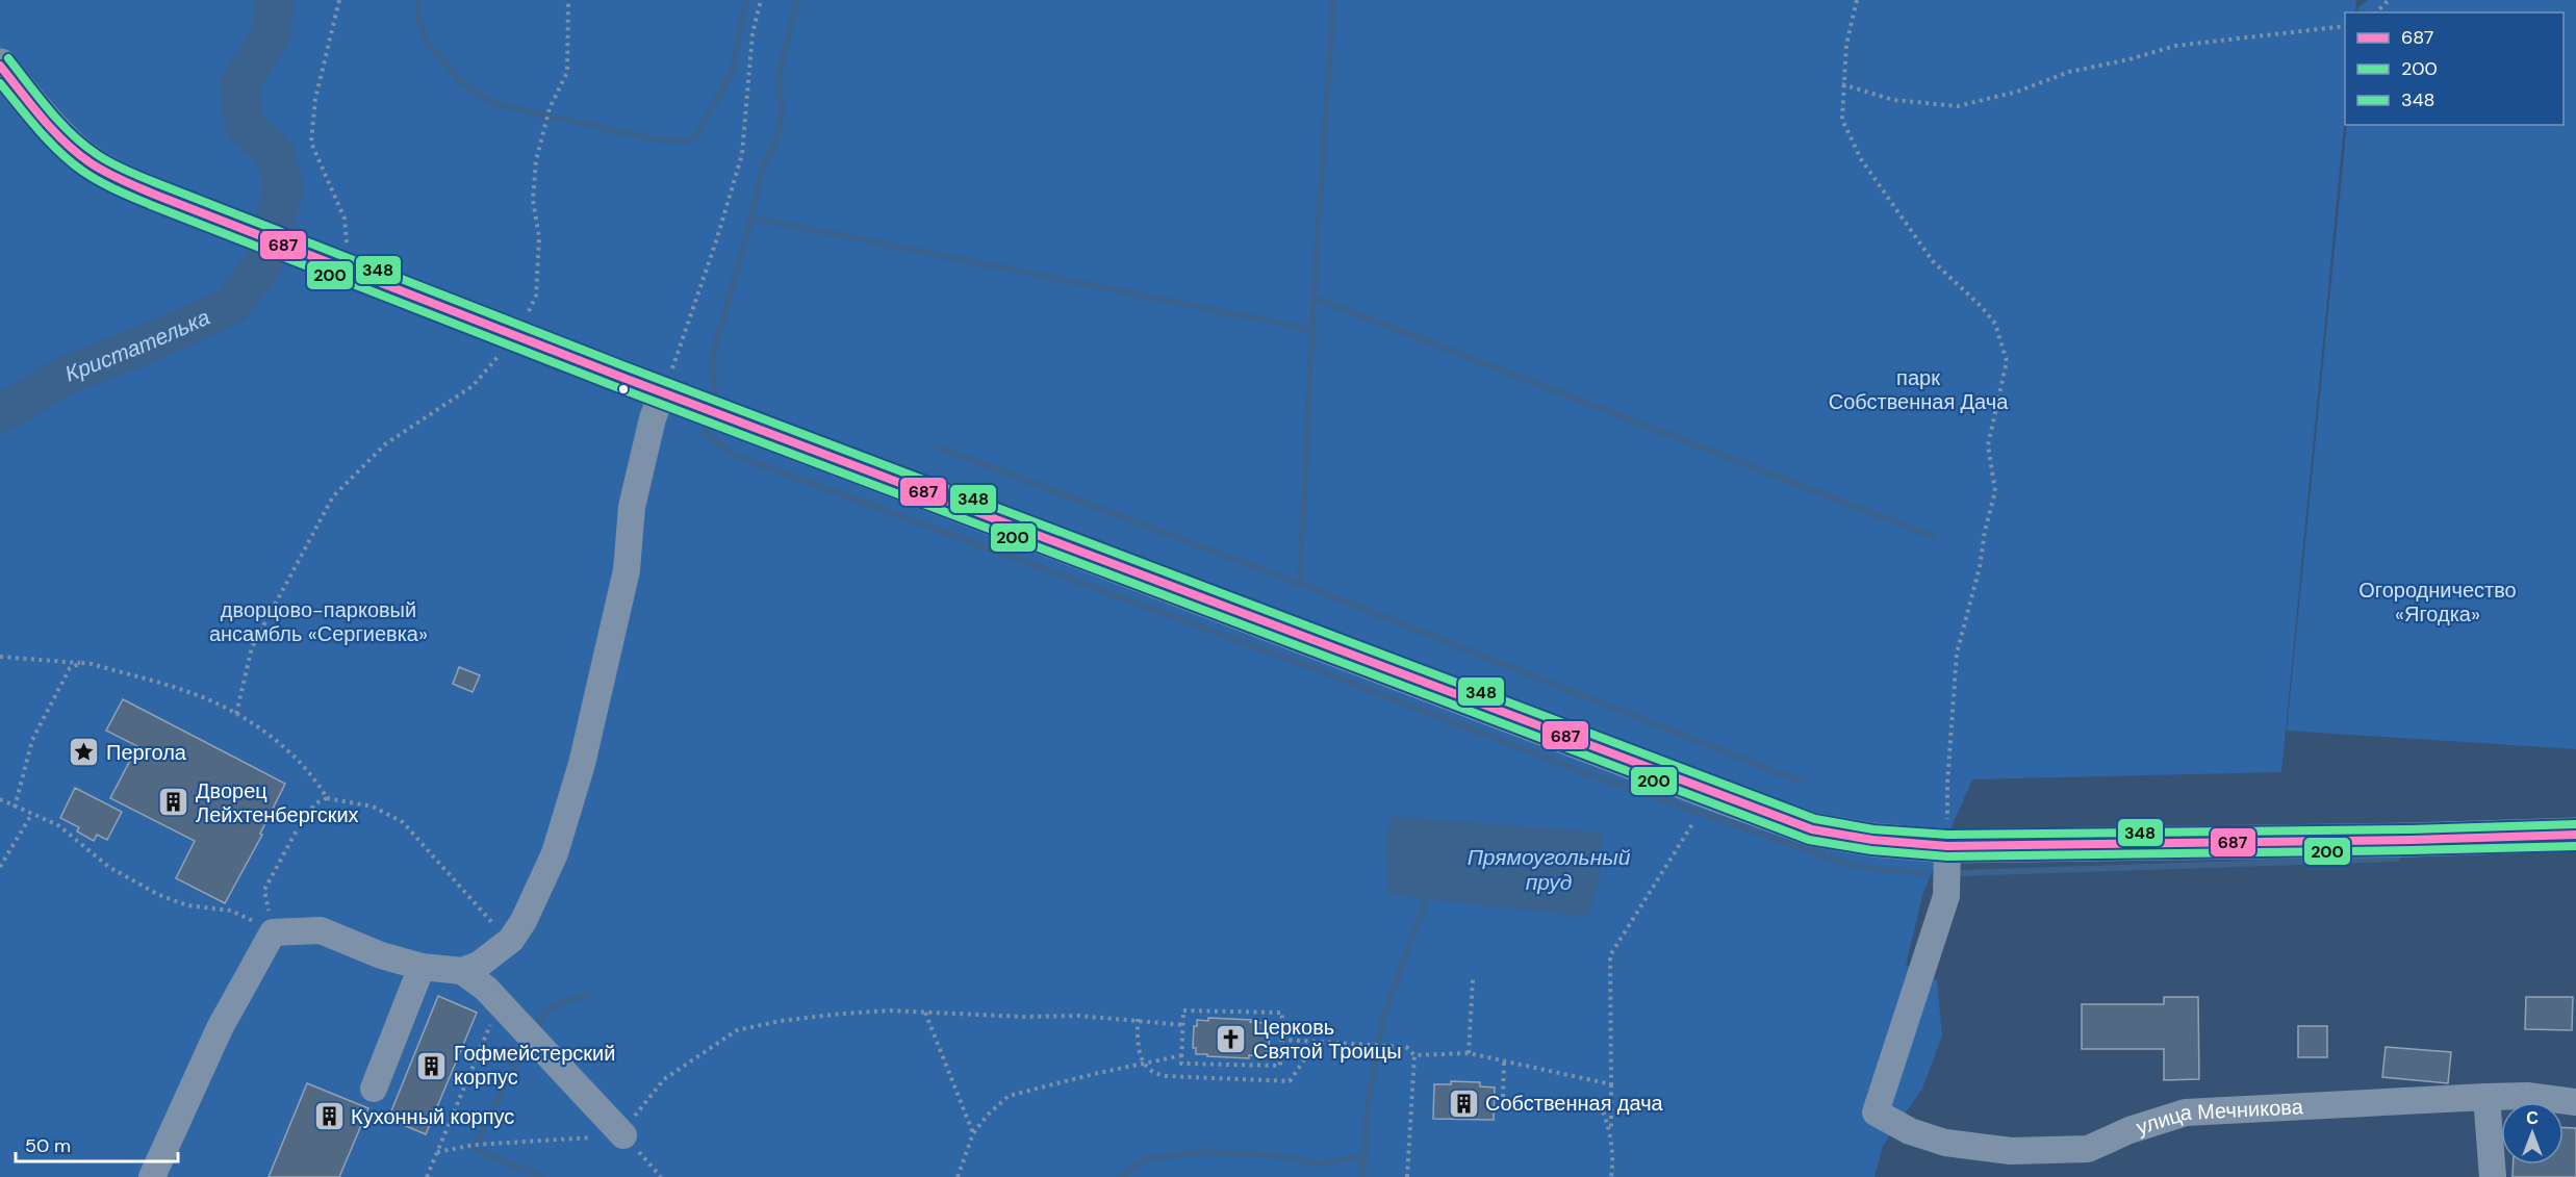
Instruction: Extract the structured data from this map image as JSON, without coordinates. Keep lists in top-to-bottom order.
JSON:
{
  "streets": {
    "street": ["улица Мечникова"]
  },
  "water": ["Кристателька", "Прямоугольный пруд"],
  "parks": ["парк Собственная Дача", "Огородничество «Ягодка»", "дворцово-парковый ансамбль «Сергиевка»"],
  "places": {
    "place": ["Пергола"],
    "building": [
      "Дворец Лейхтенбергских",
      "Гофмейстерский корпус",
      "Собственная дача",
      "Кухонный корпус"
    ],
    "church": ["Церковь Святой Троицы"]
  },
  "lines": ["transit line 348", "transit line 687", "transit line 200"],
  "legend": ["687", "200", "348"],
  "scale_bar": "50 m",
  "north": "top"
}
